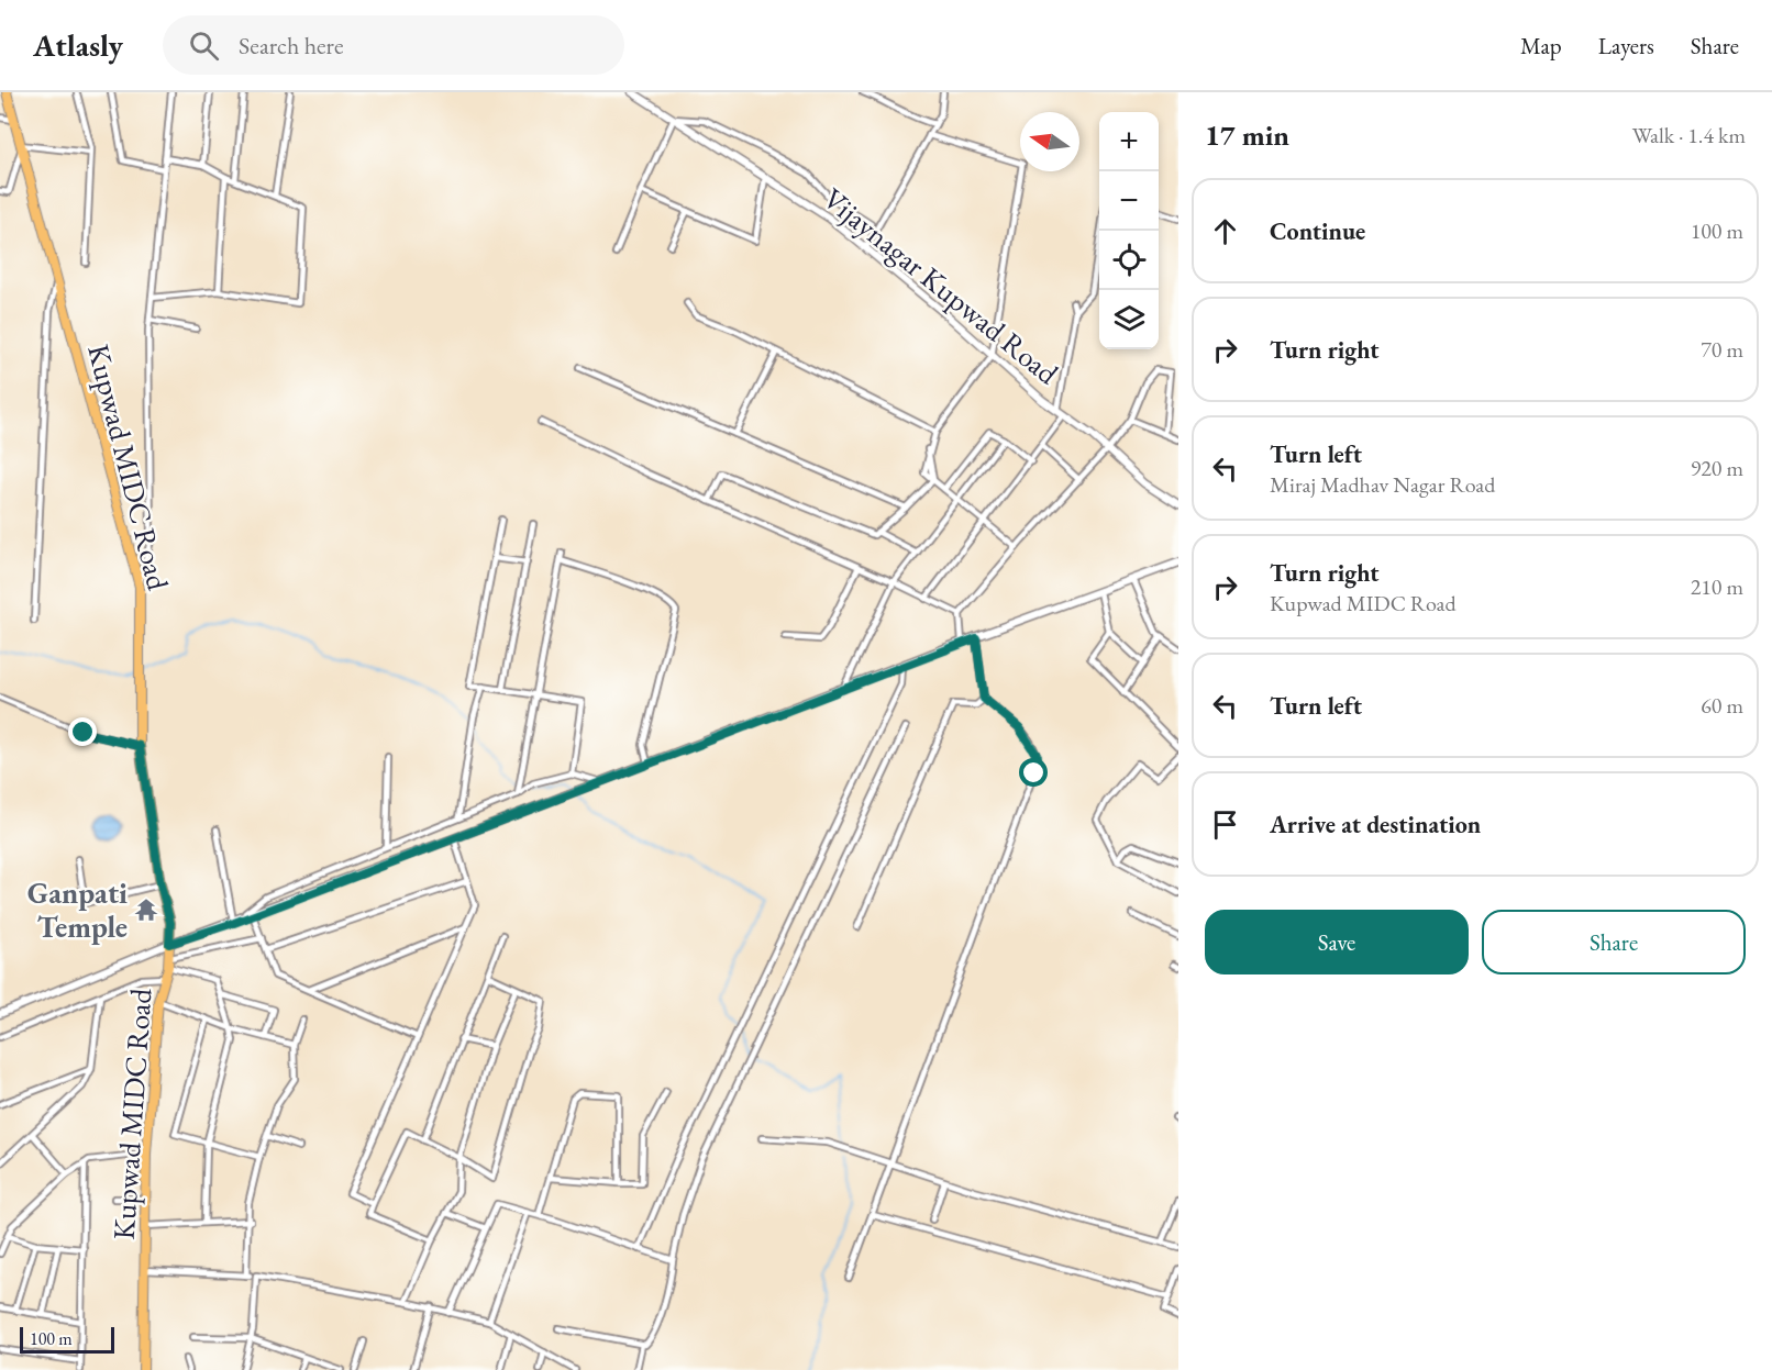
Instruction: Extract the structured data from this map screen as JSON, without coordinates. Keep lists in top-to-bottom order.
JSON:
{
  "streets": {
    "main road": ["Kupwad MIDC Road"],
    "street": ["Vijaynagar Kupwad Road"]
  },
  "places": {
    "temple": ["Ganpati Temple"]
  },
  "scale_bar": "100 m",
  "north": "left",
  "page": {
    "header": "Atlasly",
    "search": "Search here",
    "nav": ["Map", "Layers", "Share"],
    "heading": ["17 min", "Walk · 1.4 km"],
    "map_buttons": ["+", "−"],
    "list": [
      ["Continue", "100 m"],
      ["Turn right", "70 m"],
      ["Turn left", "Miraj Madhav Nagar Road", "920 m"],
      ["Turn right", "Kupwad MIDC Road", "210 m"],
      ["Turn left", "60 m"],
      "Arrive at destination"
    ],
    "buttons": ["Save", "Share"],
    "scale": "100 m"
  }
}
